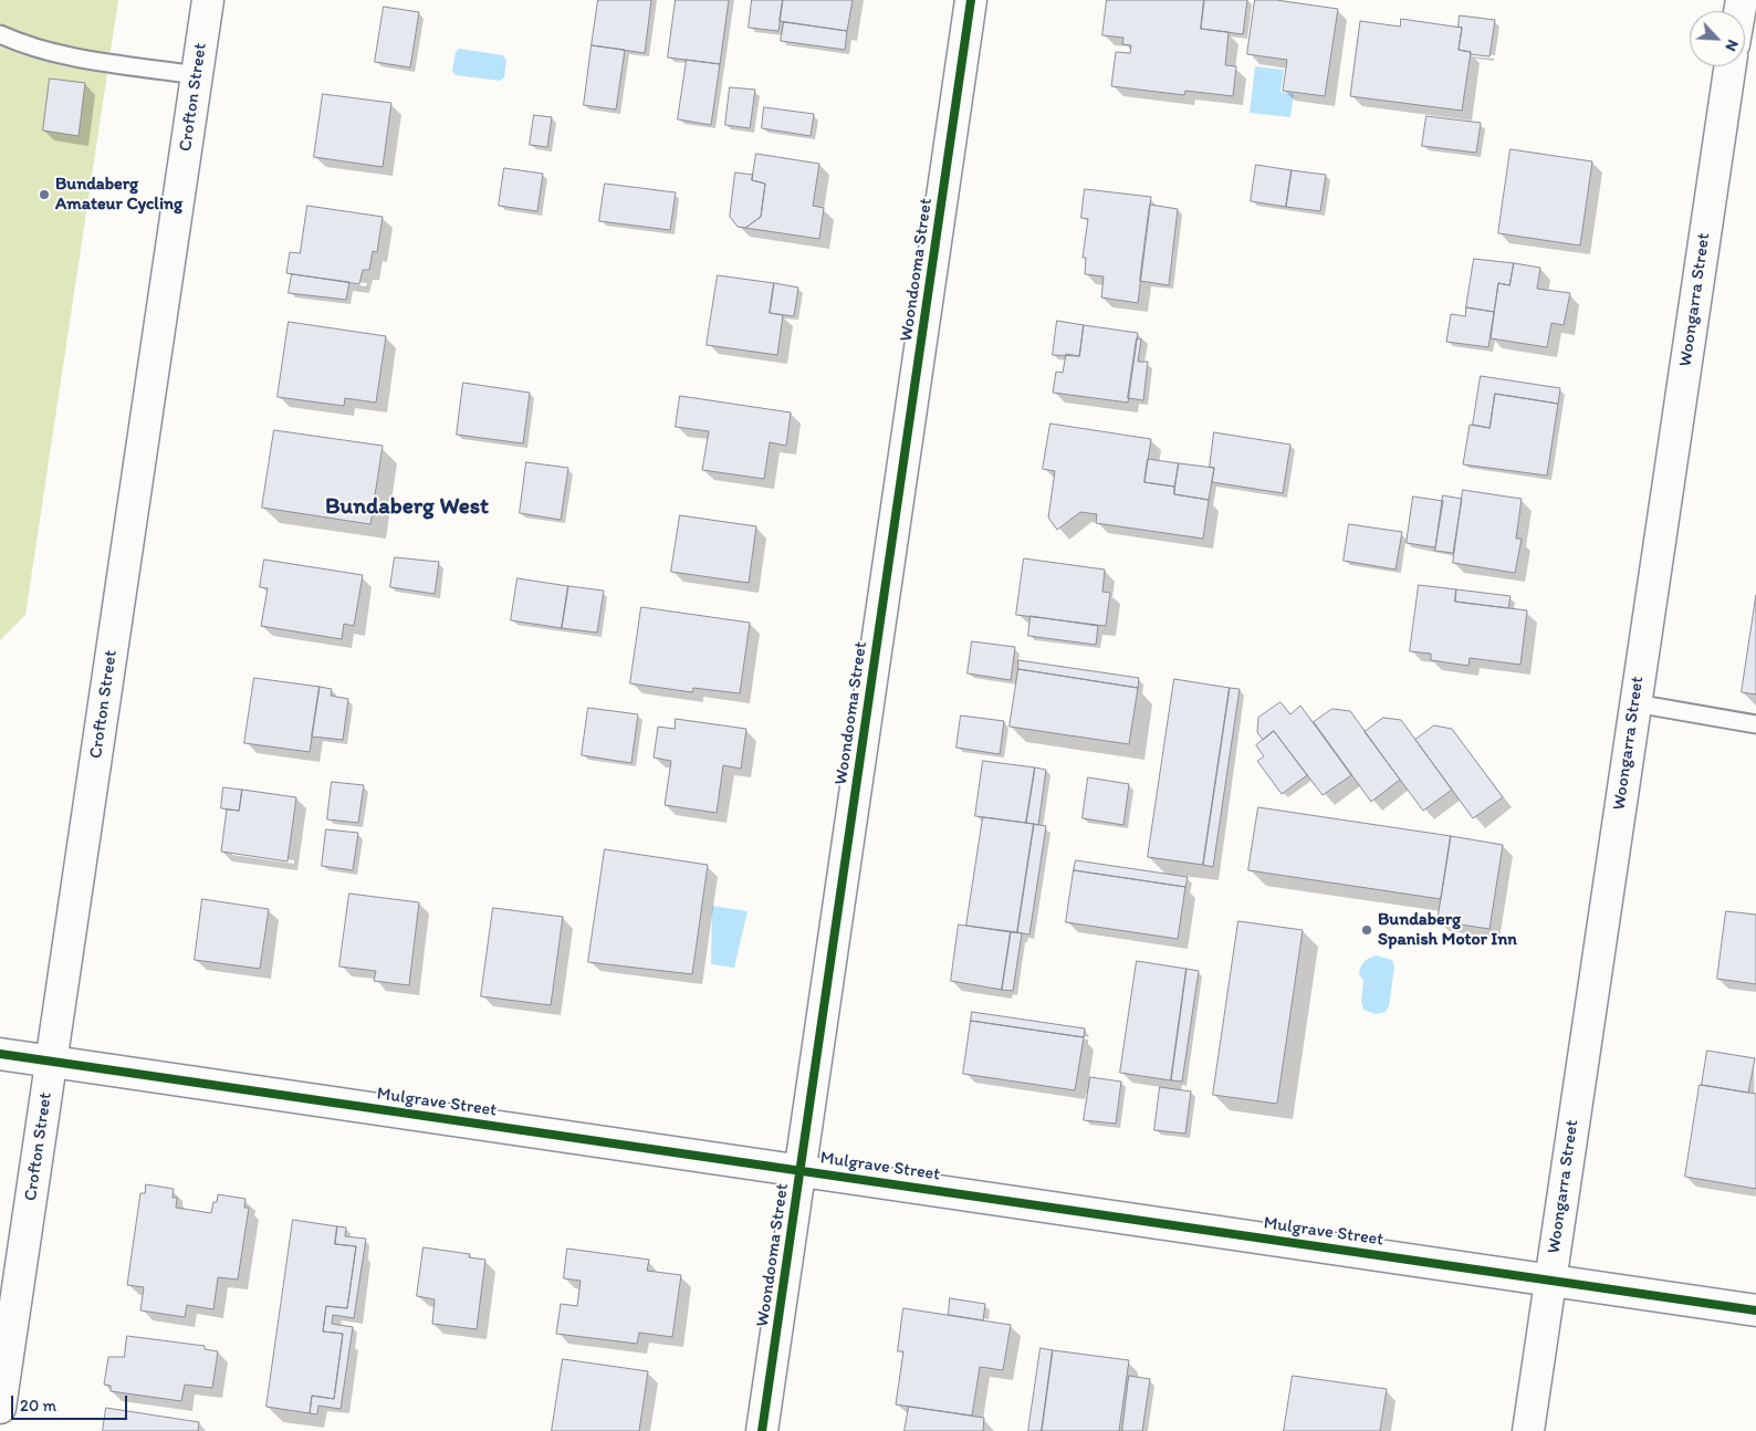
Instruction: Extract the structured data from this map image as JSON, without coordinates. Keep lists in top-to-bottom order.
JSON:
{
  "streets": {
    "street": [
      "Crofton Street",
      "Woondooma Street",
      "Woongarra Street",
      "Mulgrave Street"
    ]
  },
  "crossings": [
    ["Crofton Street", "Mulgrave Street"],
    ["Woondooma Street", "Mulgrave Street"],
    ["Woongarra Street", "Mulgrave Street"]
  ],
  "districts": ["Bundaberg West"],
  "places": ["Bundaberg Amateur Cycling", "Bundaberg Spanish Motor Inn"],
  "scale_bar": "20 m",
  "north": "bottom right"
}
